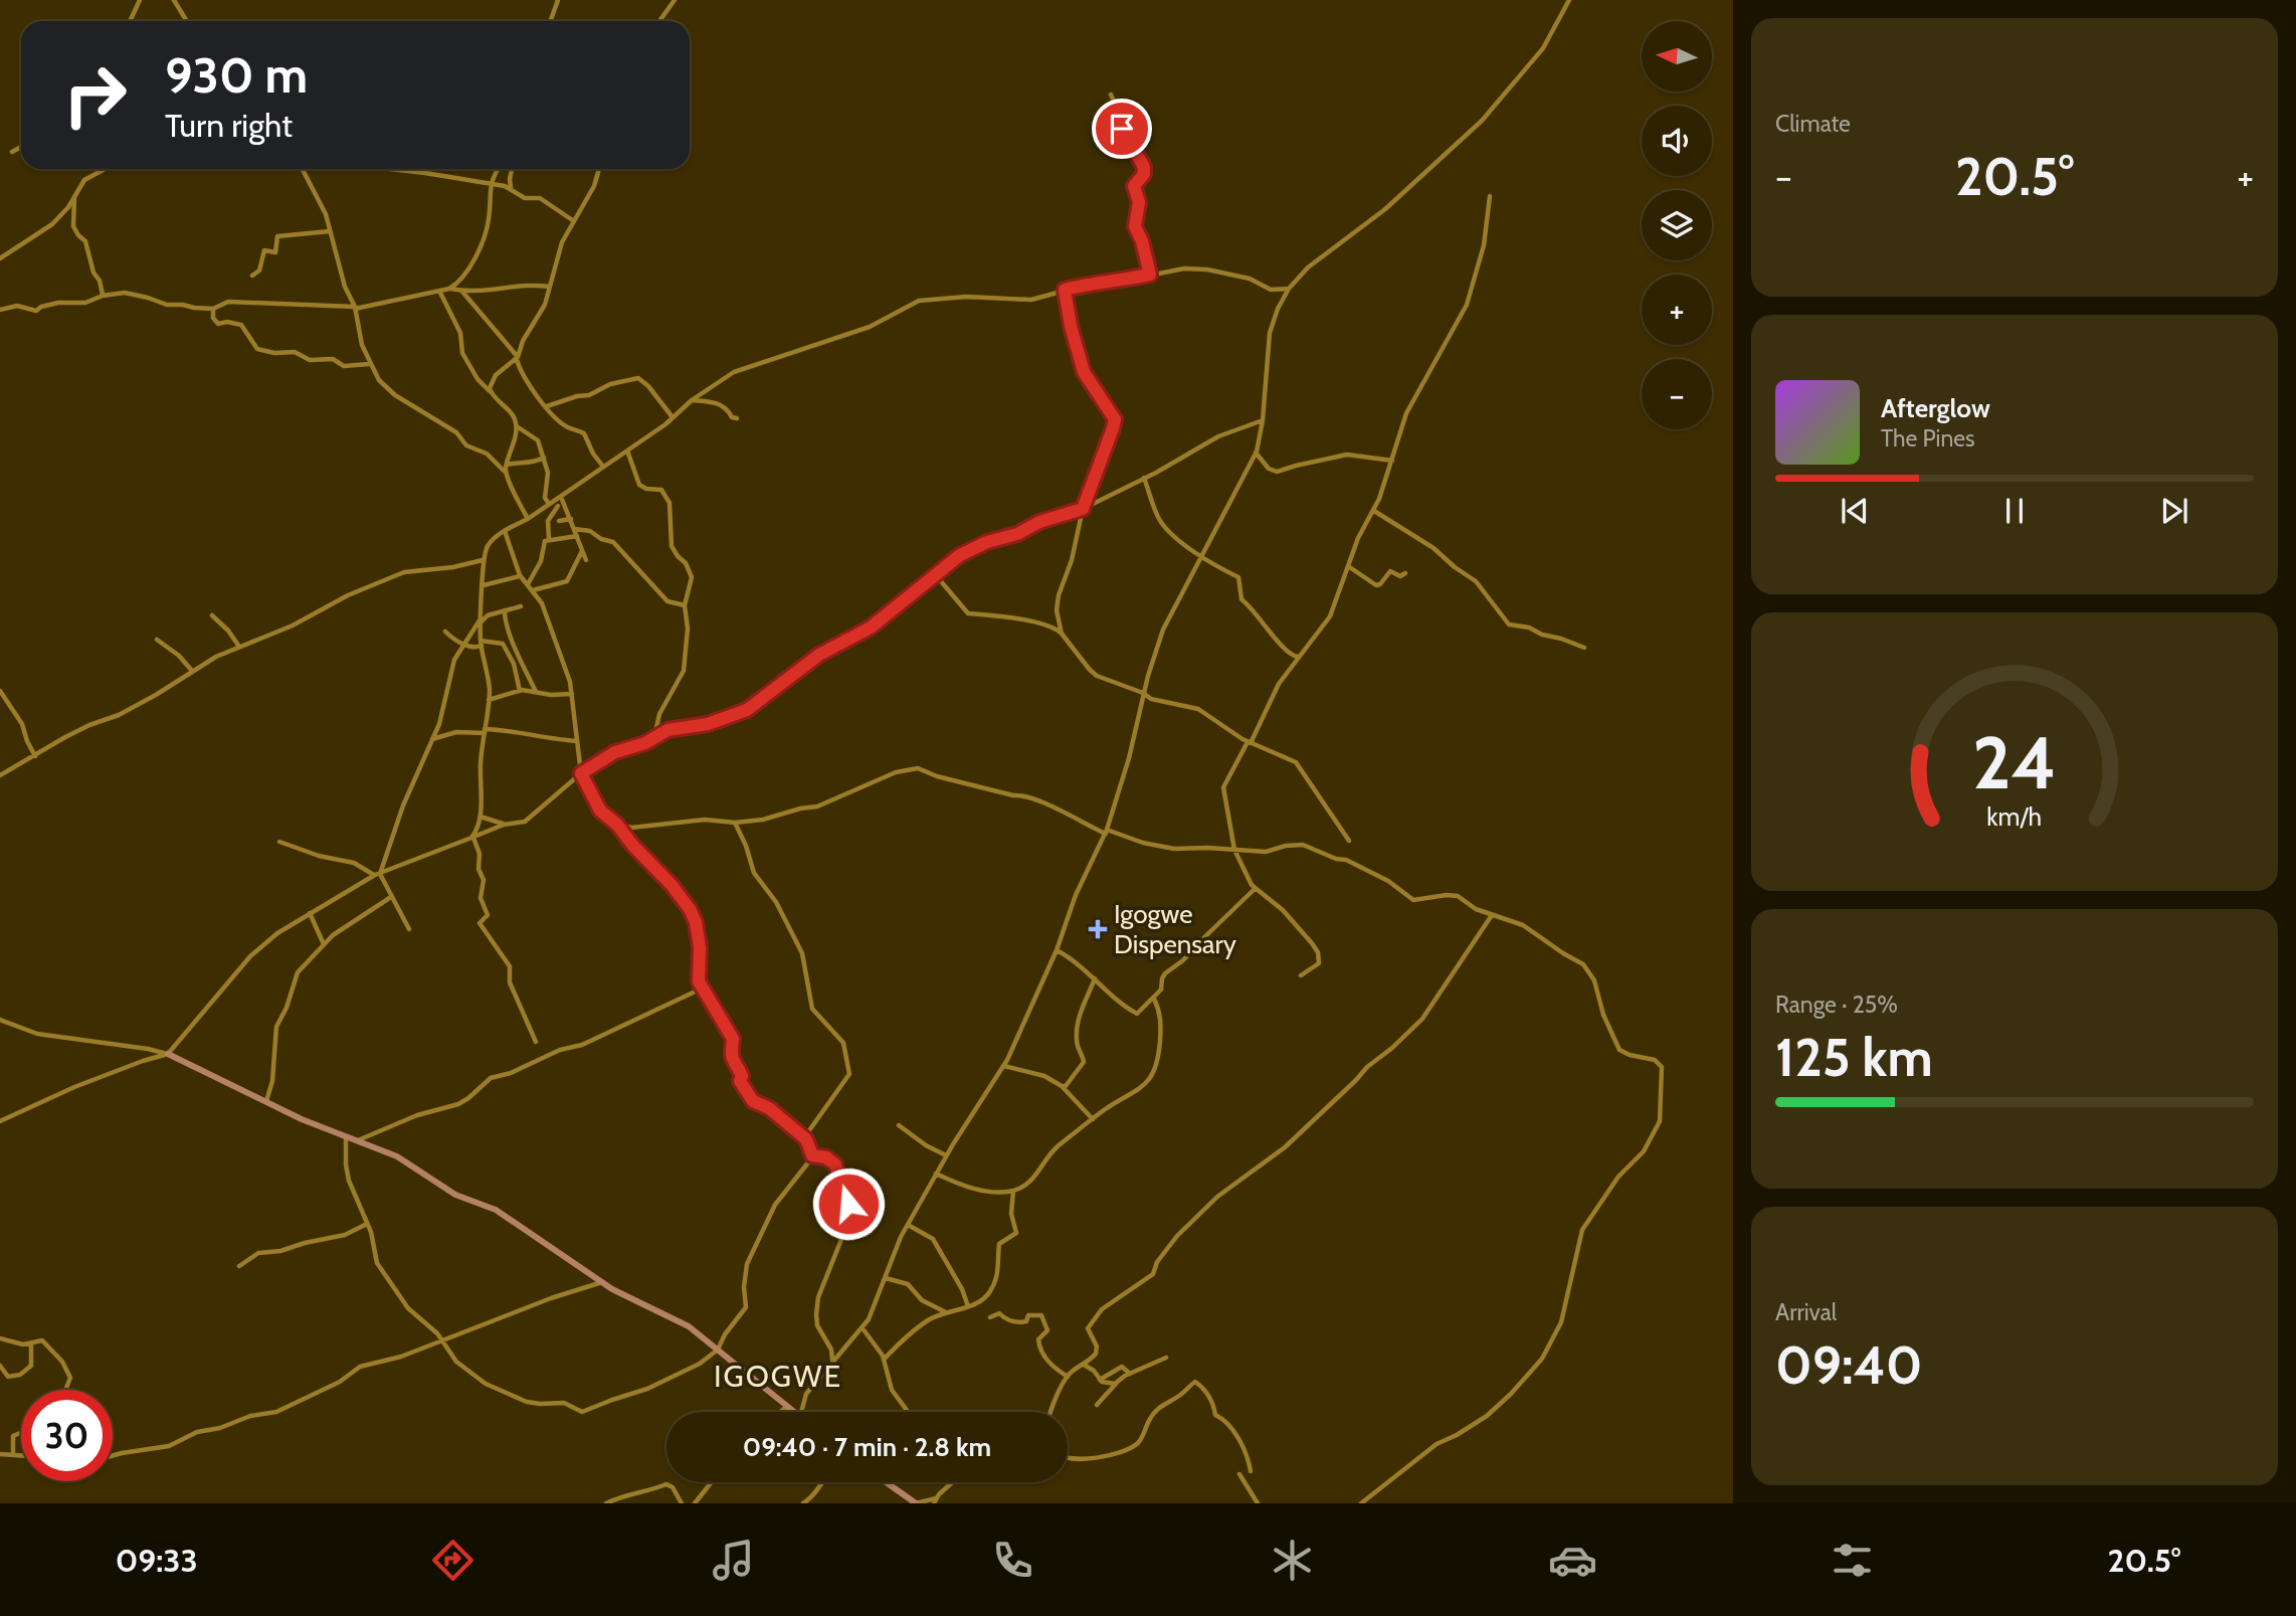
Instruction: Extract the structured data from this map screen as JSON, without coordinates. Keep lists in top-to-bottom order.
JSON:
{
  "districts": ["IGOGWE"],
  "places": {
    "health": ["Igogwe Dispensary"]
  },
  "north": "left",
  "page": {
    "tile": [
      "Climate",
      ["Range · 25%", "125 km"],
      ["Arrival", "09:40"]
    ],
    "map_buttons": ["+", "−"],
    "turn": ["930 m", "Turn right"],
    "heat": ["−", "20.5°", "+"],
    "song": ["Afterglow", "The Pines"],
    "limit": "30",
    "trip": "09:40 · 7 min · 2.8 km",
    "tabs": ["09:33", "20.5°"],
    "gauge": ["24", "km/h"]
  }
}
